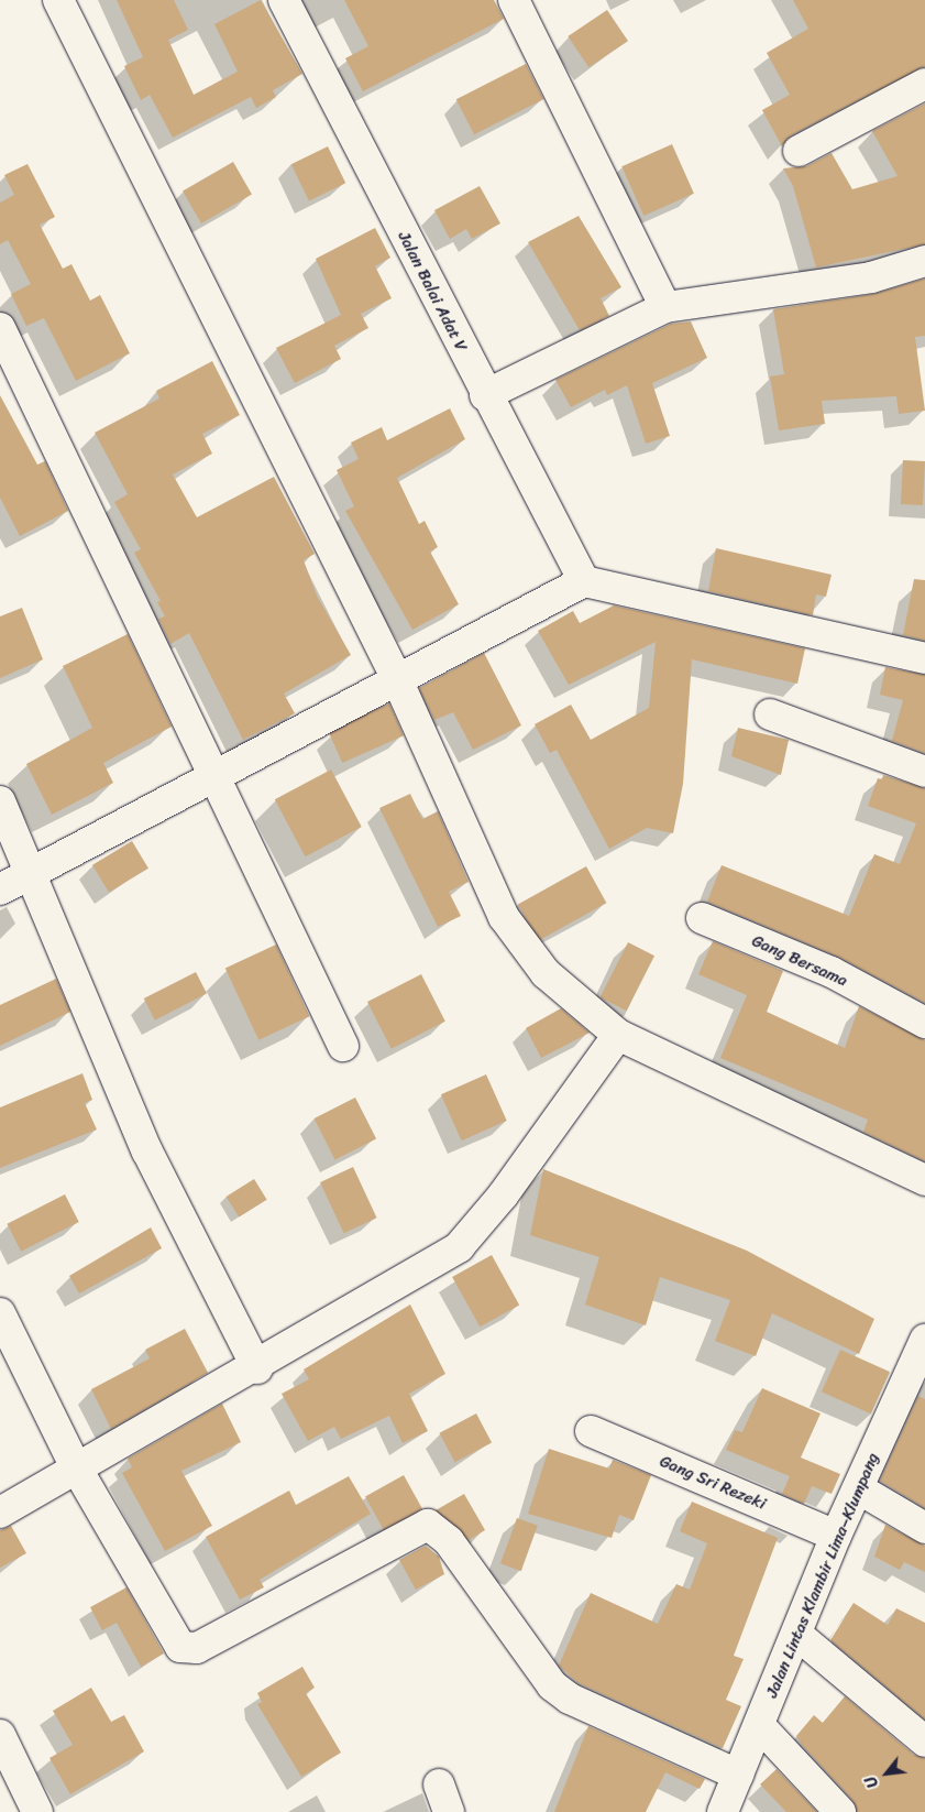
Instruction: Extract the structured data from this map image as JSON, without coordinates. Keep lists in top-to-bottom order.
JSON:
{
  "streets": {
    "street": [
      "Jalan Balai Adat V",
      "Gang Bersama",
      "Gang Sri Rezeki",
      "Jalan Lintas Klambir Lima–Klumpang"
    ]
  },
  "crossings": [
    ["Gang Sri Rezeki", "Jalan Lintas Klambir Lima–Klumpang"]
  ],
  "north": "bottom left"
}
